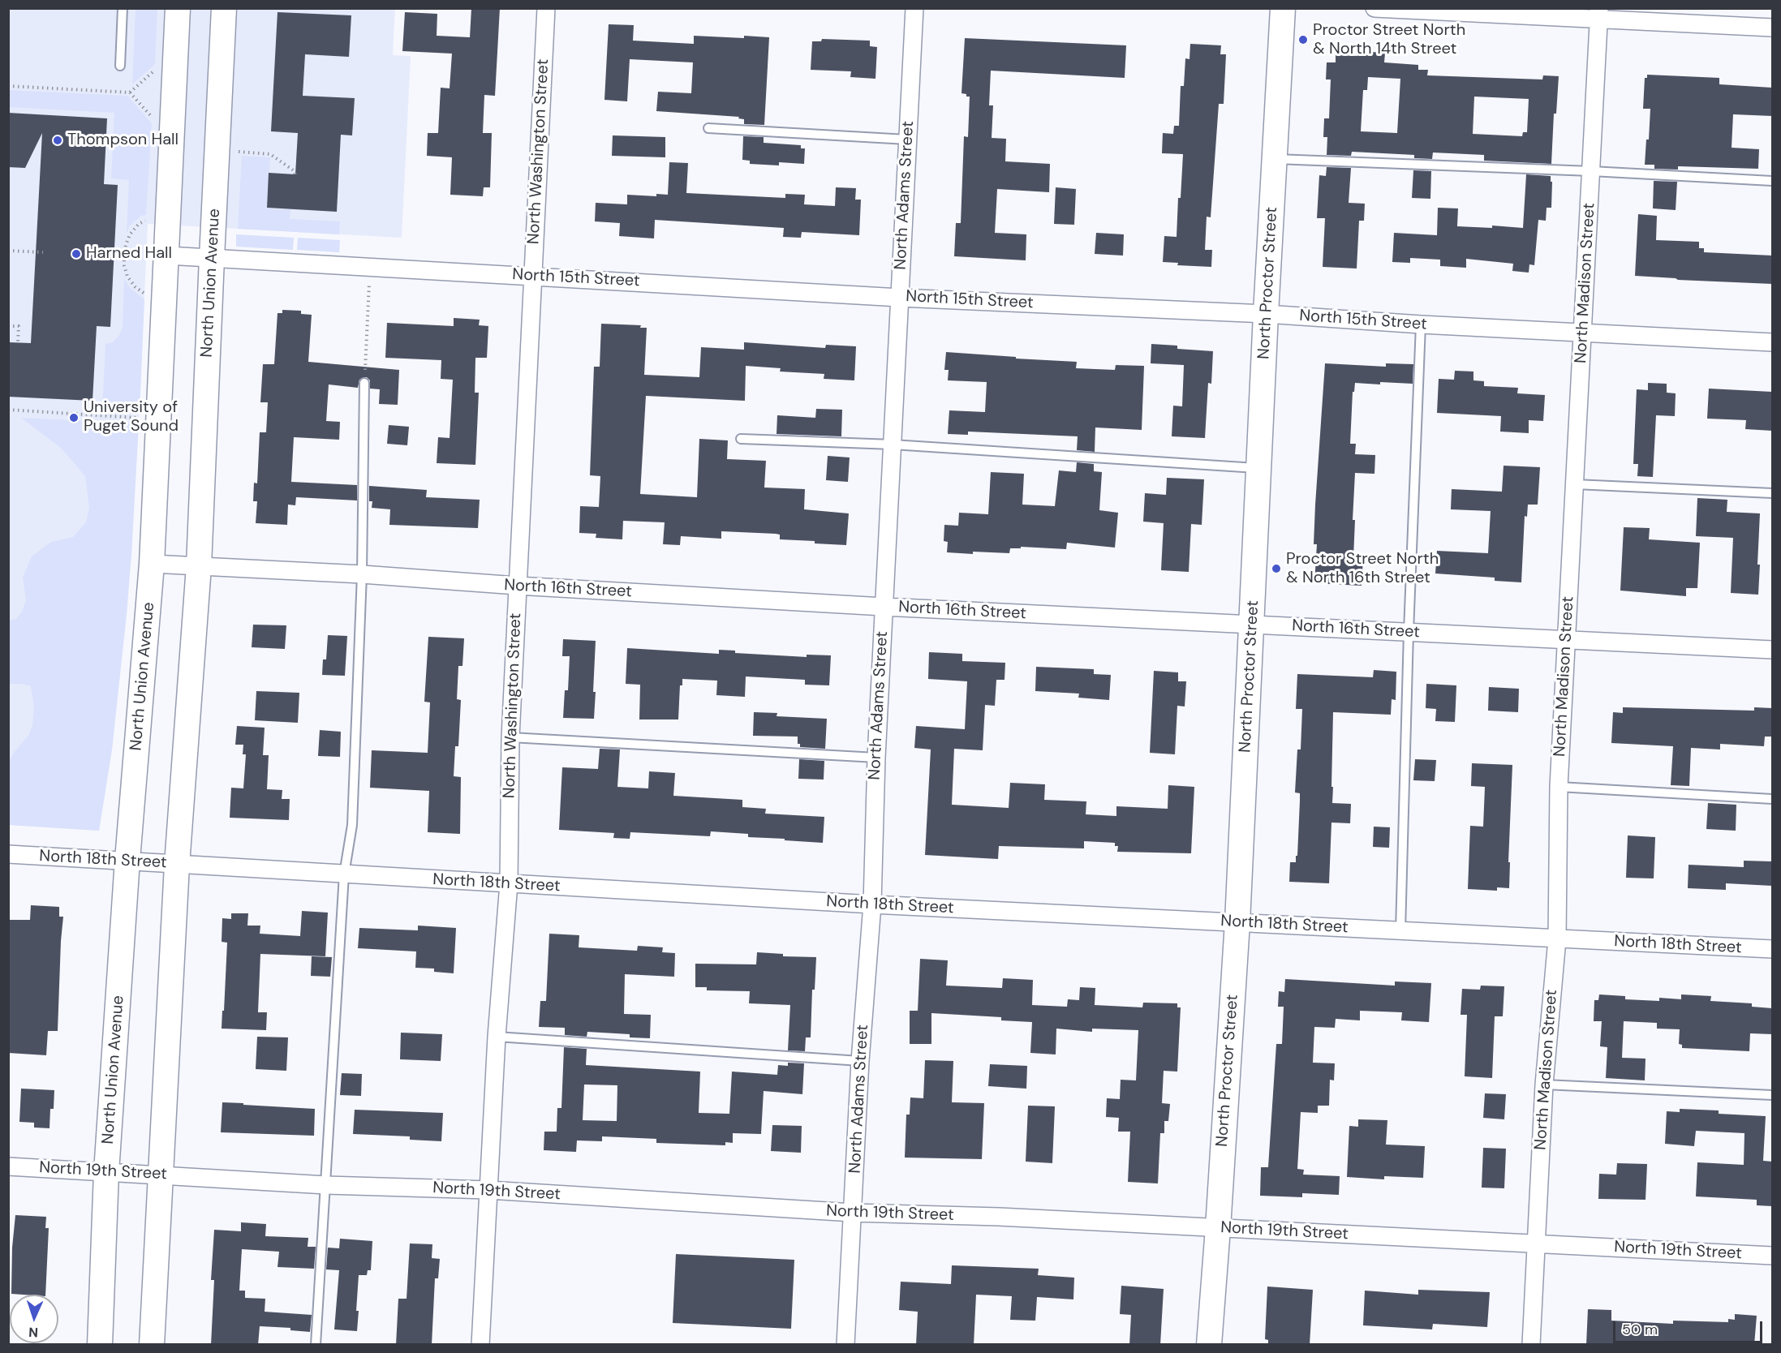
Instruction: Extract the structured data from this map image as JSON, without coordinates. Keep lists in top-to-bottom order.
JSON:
{
  "streets": {
    "street": [
      "North Washington Street",
      "North Adams Street",
      "North 15th Street",
      "North Union Avenue",
      "North Proctor Street",
      "North Madison Street",
      "North 16th Street",
      "North 18th Street",
      "North 19th Street"
    ]
  },
  "crossings": [
    ["North Washington Street", "North 15th Street"],
    ["North Washington Street", "North 16th Street"],
    ["North Washington Street", "North 18th Street"],
    ["North Washington Street", "North 19th Street"],
    ["North Adams Street", "North 15th Street"],
    ["North Adams Street", "North 16th Street"],
    ["North Adams Street", "North 18th Street"],
    ["North Adams Street", "North 19th Street"],
    ["North 15th Street", "North Union Avenue"],
    ["North 15th Street", "North Proctor Street"],
    ["North 15th Street", "North Madison Street"],
    ["North Union Avenue", "North 16th Street"],
    ["North Union Avenue", "North 18th Street"],
    ["North Union Avenue", "North 19th Street"],
    ["North Proctor Street", "North 16th Street"],
    ["North Proctor Street", "North 18th Street"],
    ["North Proctor Street", "North 19th Street"],
    ["North Madison Street", "North 16th Street"],
    ["North Madison Street", "North 18th Street"],
    ["North Madison Street", "North 19th Street"]
  ],
  "places": [
    "Proctor Street North & North 14th Street",
    "Thompson Hall",
    "Harned Hall",
    "University of Puget Sound",
    "Proctor Street North & North 16th Street"
  ],
  "scale_bar": "50 m",
  "north": "bottom"
}
